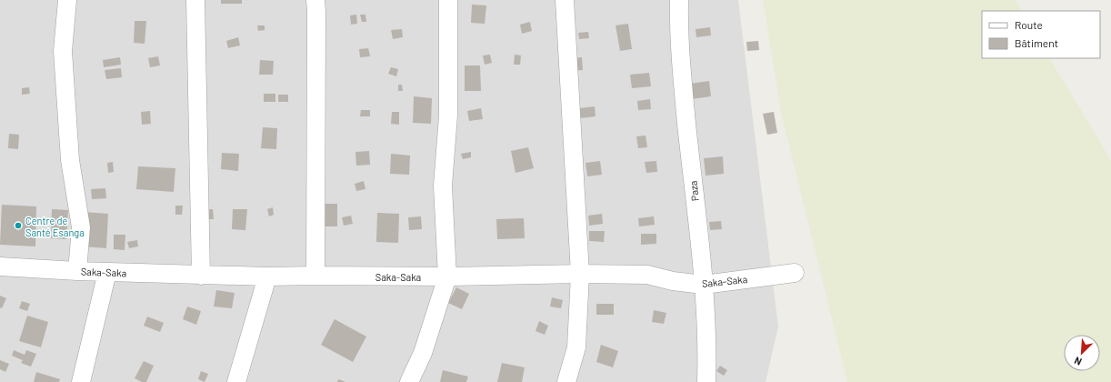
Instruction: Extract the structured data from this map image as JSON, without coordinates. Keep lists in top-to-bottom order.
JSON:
{
  "streets": {
    "street": ["Paza", "Saka-Saka"]
  },
  "crossings": [
    ["Paza", "Saka-Saka"]
  ],
  "places": ["Centre de Santé Esanga"],
  "legend": ["Route", "Bâtiment"],
  "north": "bottom left"
}
